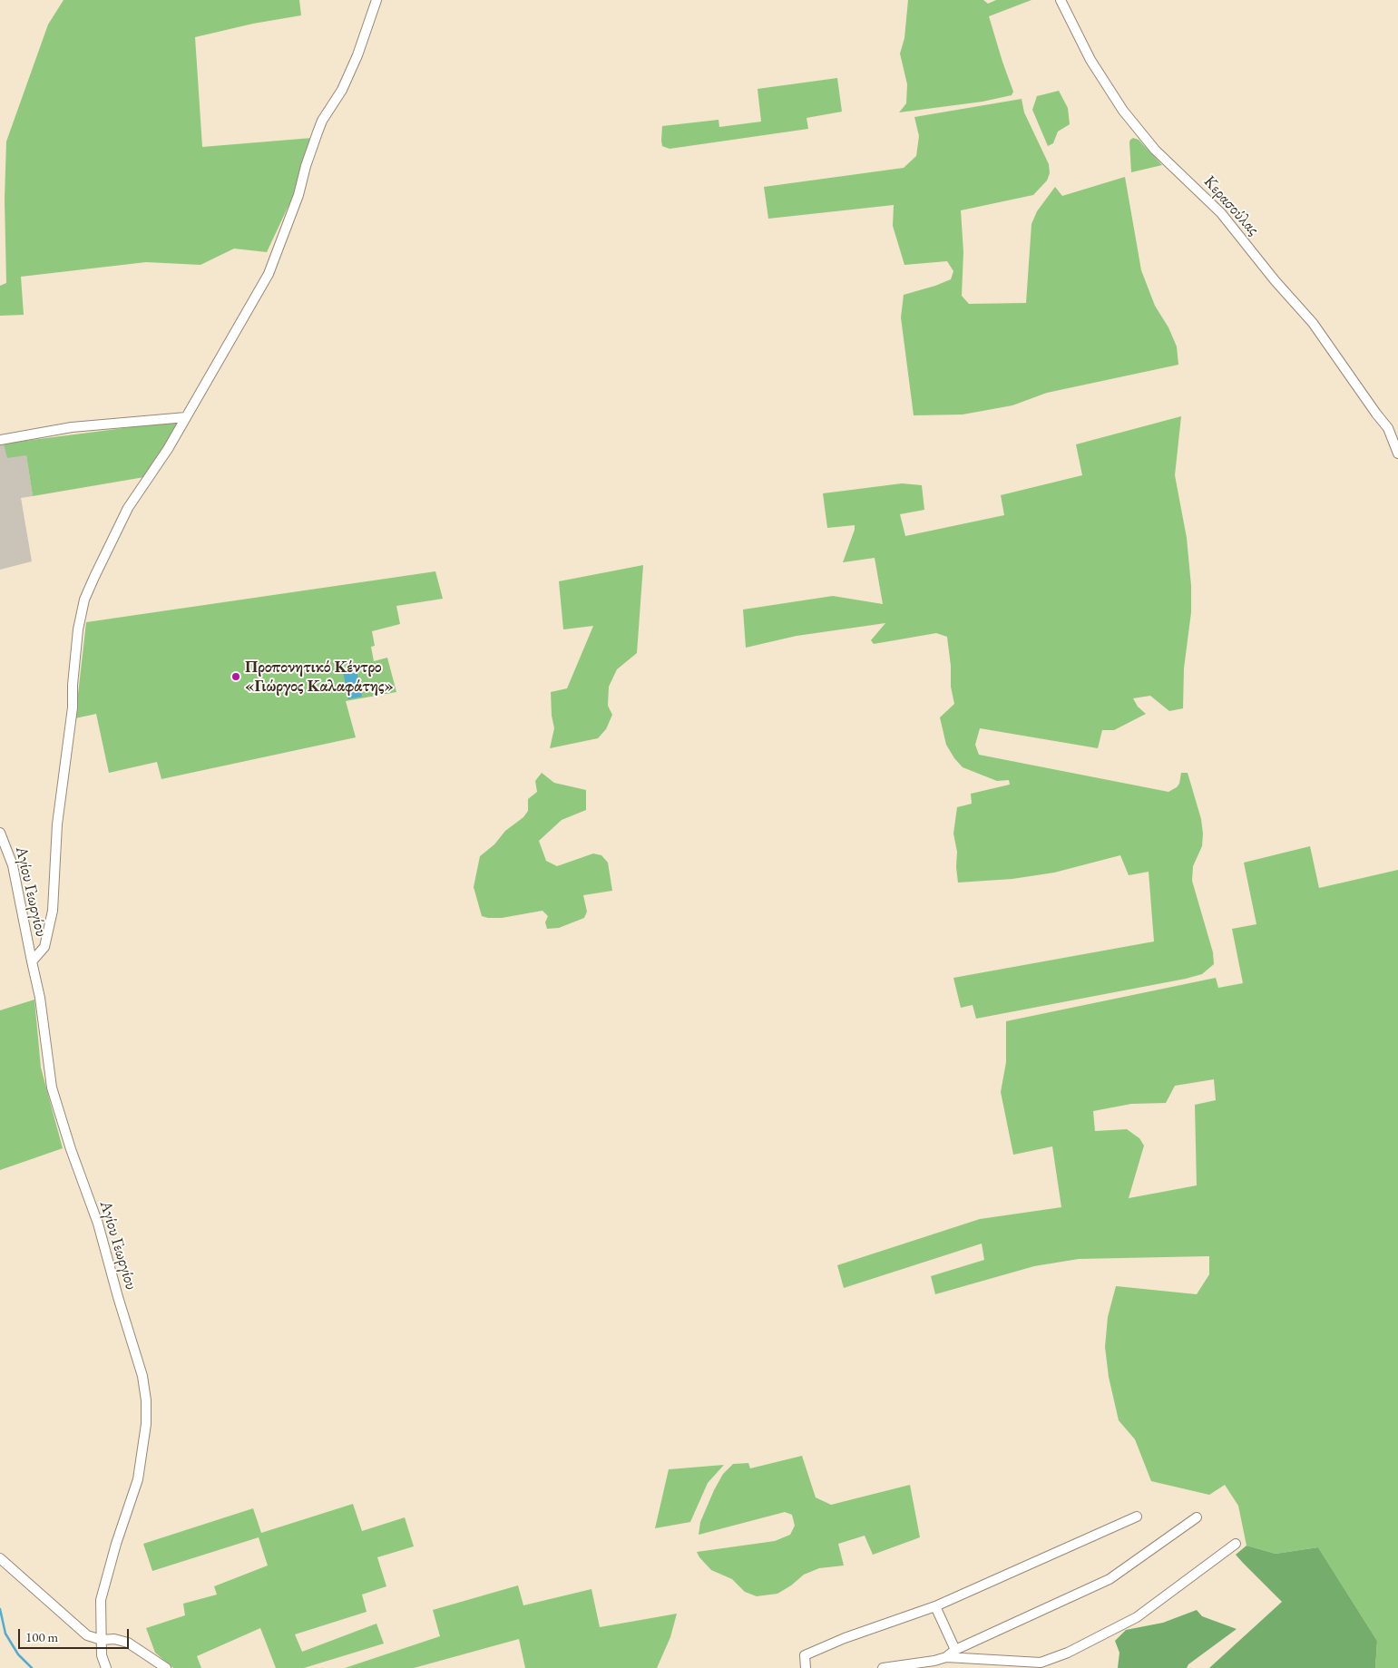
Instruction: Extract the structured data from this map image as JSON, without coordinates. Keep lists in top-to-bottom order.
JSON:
{
  "streets": {
    "street": ["Κερασούλας", "Αγίου Γεωργίου"]
  },
  "places": ["Προπονητικό Κέντρο «Γιώργος Καλαφάτης»"],
  "scale_bar": "100 m"
}
